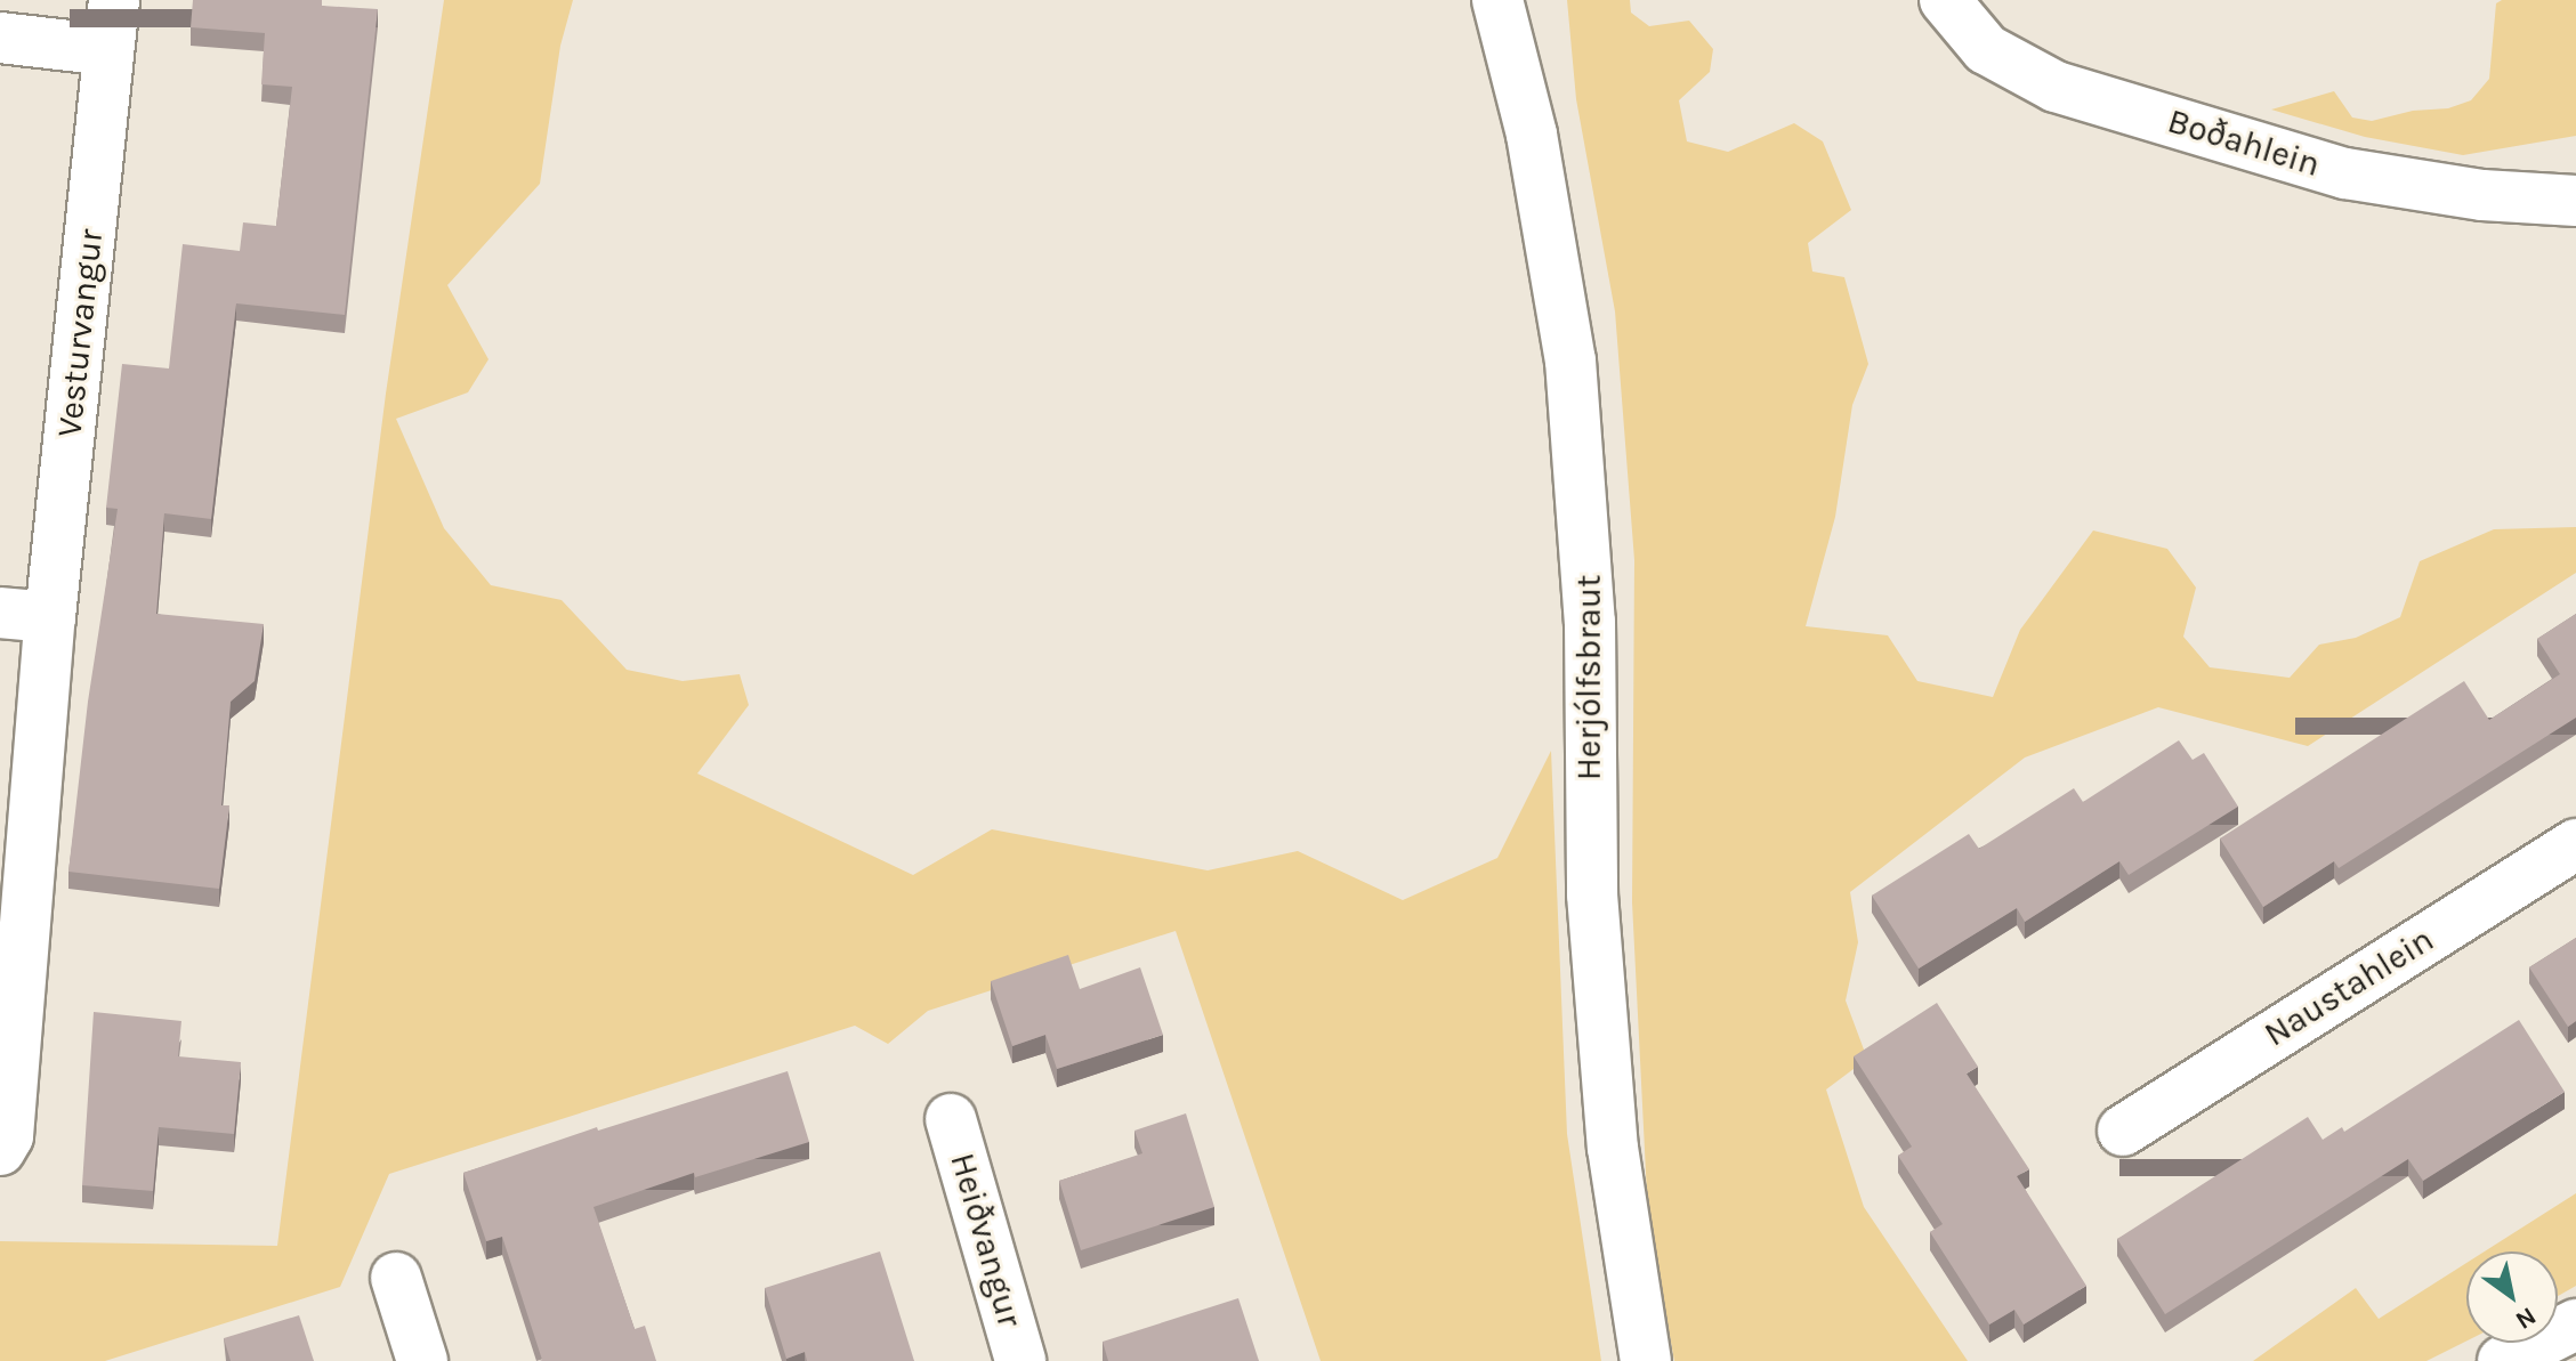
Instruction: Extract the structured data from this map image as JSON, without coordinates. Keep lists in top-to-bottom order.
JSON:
{
  "streets": {
    "street": [
      "Boðahlein",
      "Vesturvangur",
      "Herjólfsbraut",
      "Naustahlein",
      "Heiðvangur"
    ]
  },
  "north": "bottom right"
}
